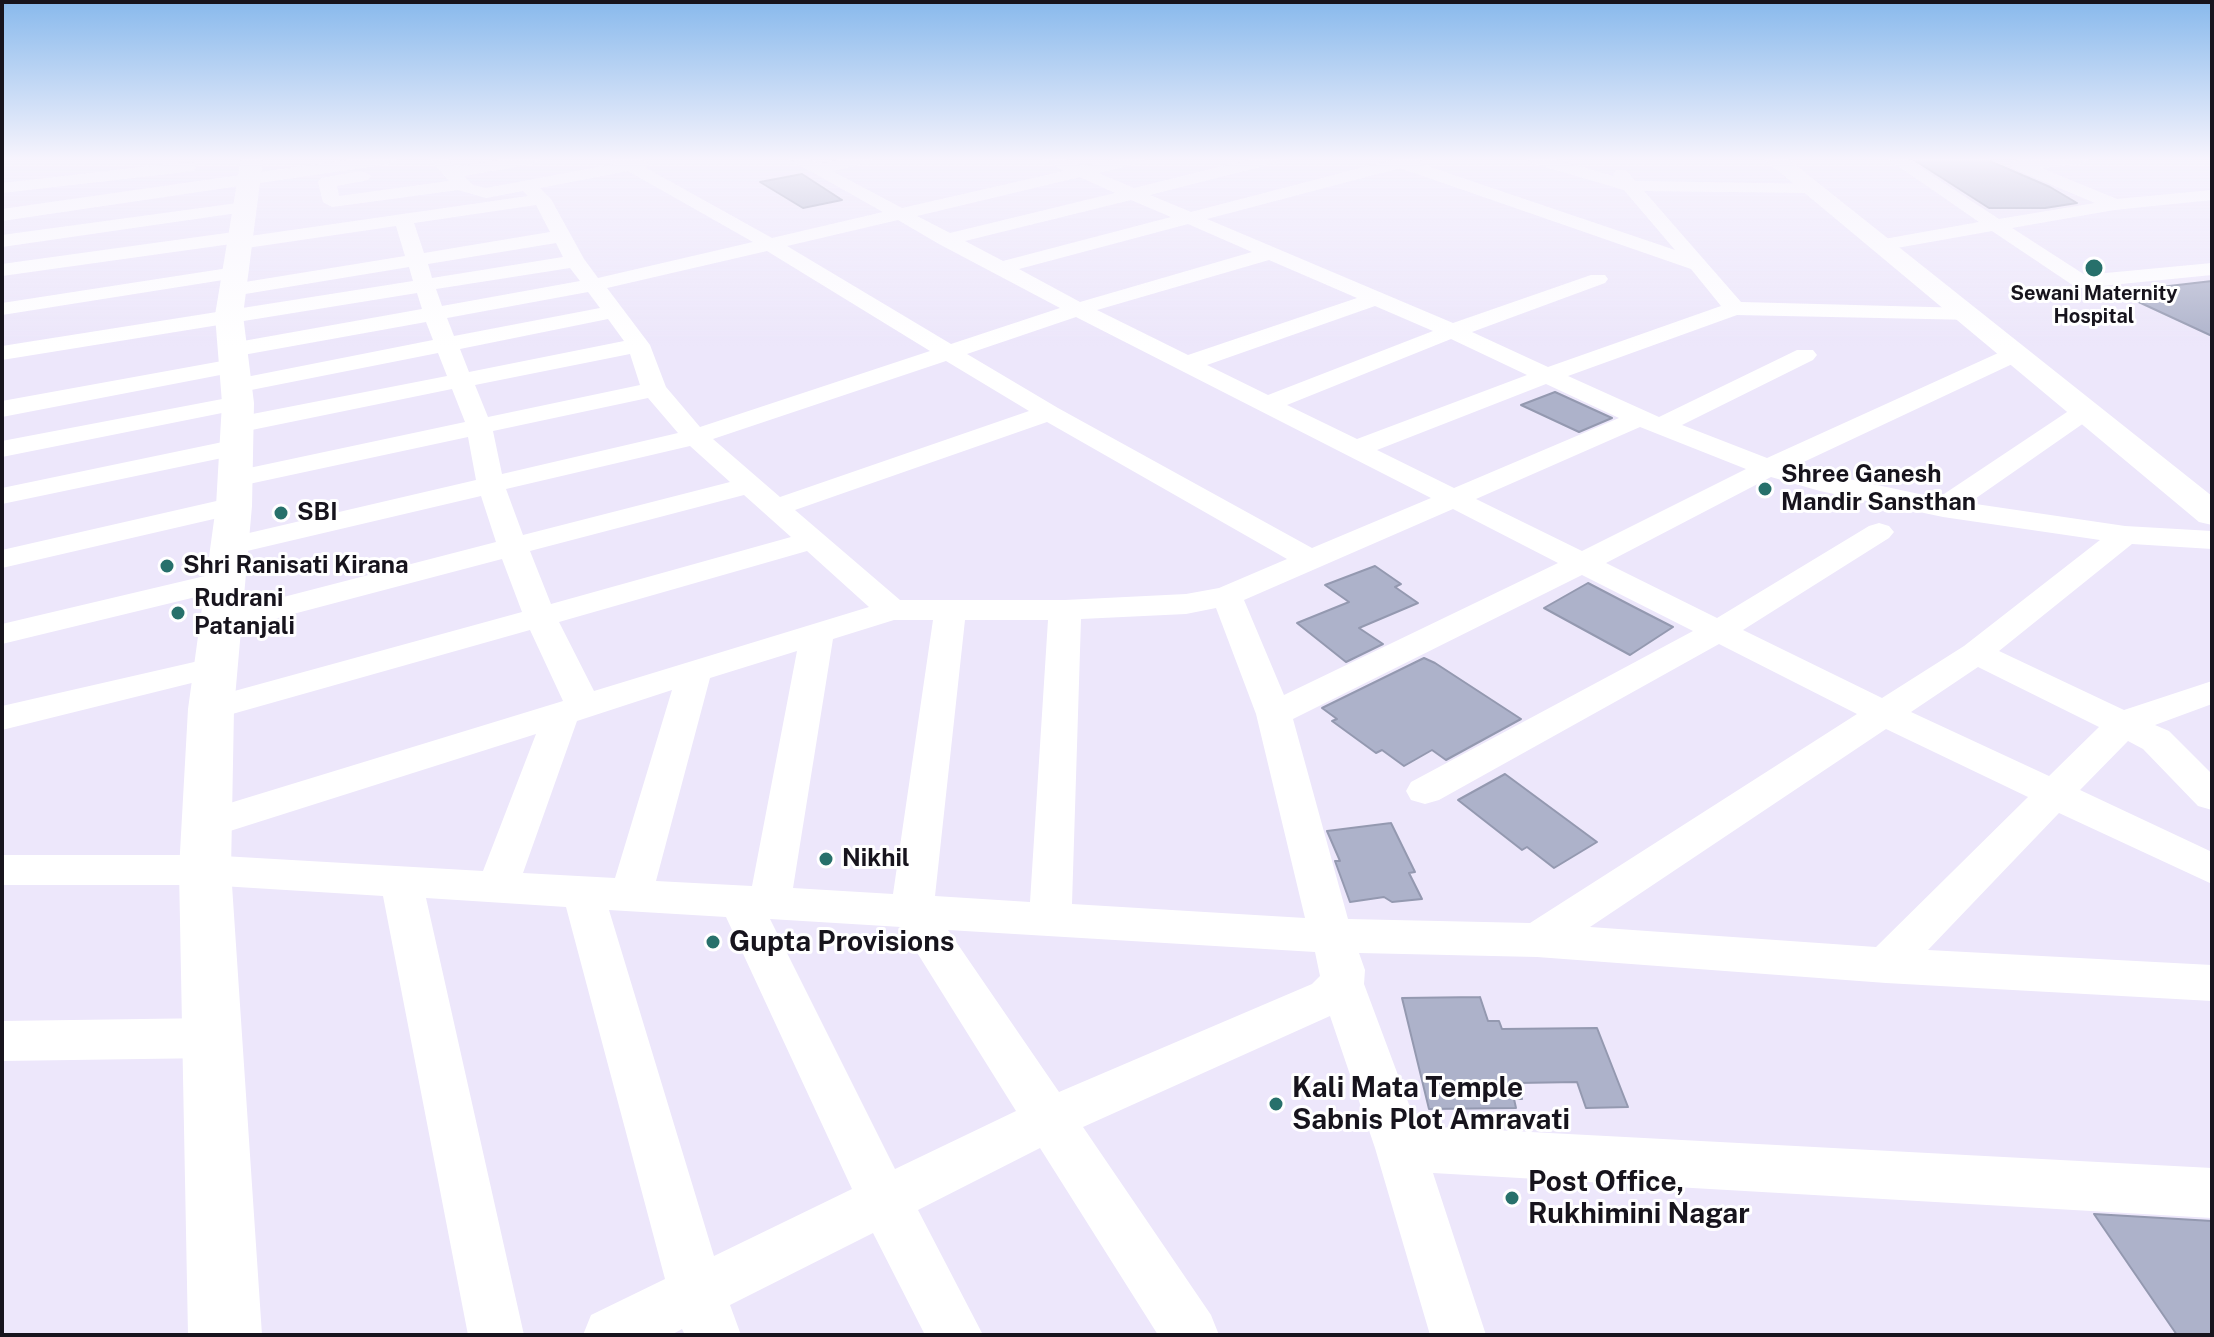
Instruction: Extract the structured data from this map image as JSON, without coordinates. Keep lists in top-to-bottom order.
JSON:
{
  "places": [
    "Sewani Maternity Hospital",
    "Shree Ganesh Mandir Sansthan",
    "SBI",
    "Shri Ranisati Kirana",
    "Rudrani Patanjali",
    "Nikhil",
    "Gupta Provisions",
    "Kali Mata Temple Sabnis Plot Amravati",
    "Post Office, Rukhimini Nagar"
  ]
}
